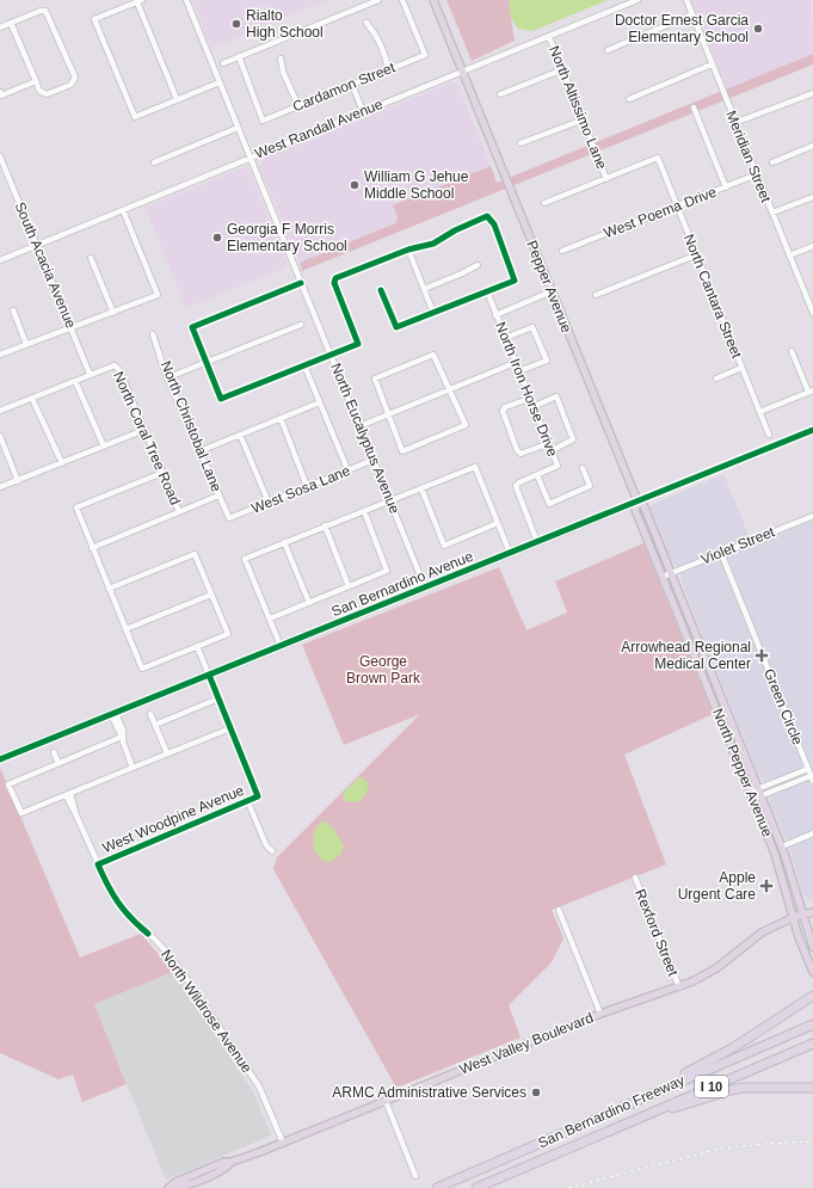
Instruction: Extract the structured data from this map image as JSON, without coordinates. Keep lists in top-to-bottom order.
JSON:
{
  "streets": {
    "highway": ["I 10", "San Bernardino Freeway"],
    "main road": [
      "Pepper Avenue",
      "San Bernardino Avenue",
      "North Pepper Avenue",
      "West Valley Boulevard"
    ],
    "street": [
      "Cardamon Street",
      "North Altissimo Lane",
      "West Randall Avenue",
      "Meridian Street",
      "West Poema Drive",
      "South Acacia Avenue",
      "North Cantara Street",
      "North Iron Horse Drive",
      "North Christobal Lane",
      "North Coral Tree Road",
      "North Eucalyptus Avenue",
      "West Sosa Lane",
      "Violet Street",
      "Green Circle",
      "West Woodpine Avenue",
      "Rexford Street",
      "North Wildrose Avenue"
    ]
  },
  "crossings": [
    ["North Altissimo Lane", "West Randall Avenue"],
    ["North Altissimo Lane", "North Cantara Street"],
    ["West Randall Avenue", "South Acacia Avenue"],
    ["West Randall Avenue", "Pepper Avenue"],
    ["West Randall Avenue", "North Eucalyptus Avenue"],
    ["Meridian Street", "West Poema Drive"],
    ["West Poema Drive", "North Cantara Street"],
    ["South Acacia Avenue", "North Coral Tree Road"],
    ["Pepper Avenue", "Violet Street"],
    ["Pepper Avenue", "San Bernardino Avenue"],
    ["Pepper Avenue", "North Pepper Avenue"],
    ["North Christobal Lane", "West Sosa Lane"],
    ["North Eucalyptus Avenue", "West Sosa Lane"],
    ["North Eucalyptus Avenue", "San Bernardino Avenue"],
    ["Violet Street", "Green Circle"],
    ["Violet Street", "North Pepper Avenue"],
    ["North Pepper Avenue", "West Valley Boulevard"],
    ["West Woodpine Avenue", "North Wildrose Avenue"],
    ["Rexford Street", "West Valley Boulevard"],
    ["North Wildrose Avenue", "West Valley Boulevard"]
  ],
  "parks": ["George Brown Park"],
  "places": {
    "other": [
      "Rialto High School",
      "Doctor Ernest Garcia Elementary School",
      "William G Jehue Middle School",
      "Georgia F Morris Elementary School",
      "ARMC Administrative Services"
    ],
    "health": ["Arrowhead Regional Medical Center", "Apple Urgent Care"]
  }
}
